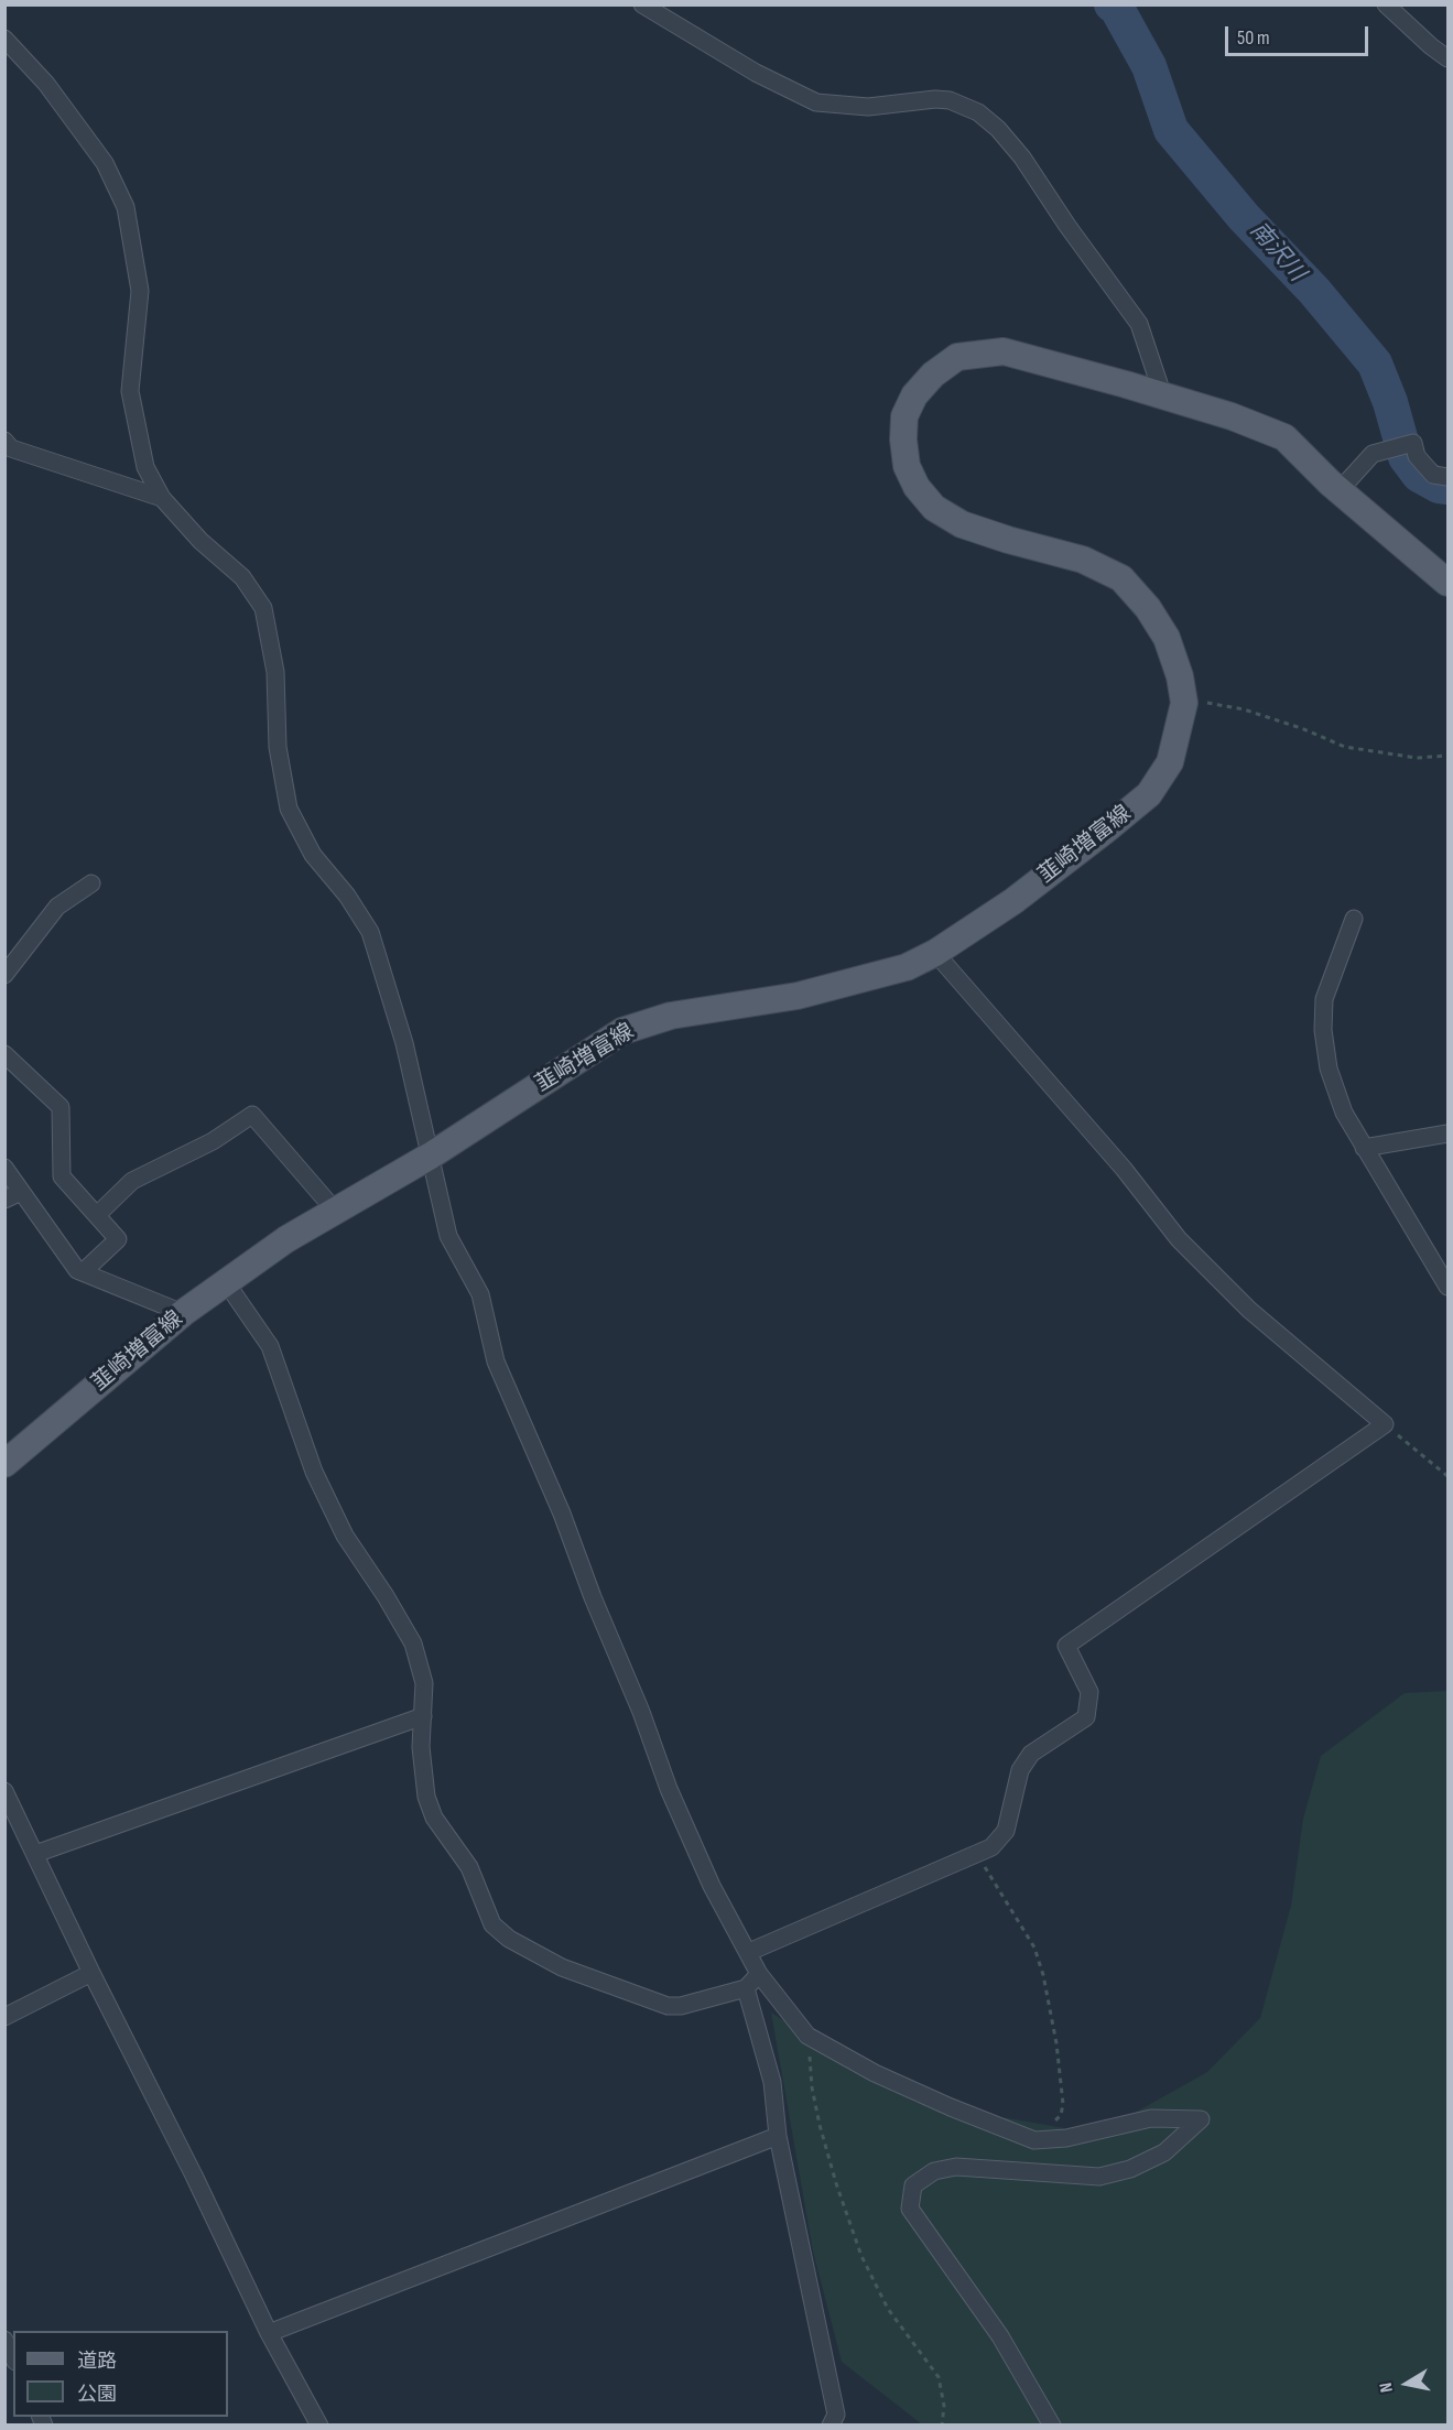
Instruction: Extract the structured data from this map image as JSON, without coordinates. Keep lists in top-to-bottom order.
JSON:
{
  "streets": {
    "main road": ["韮崎増富線"]
  },
  "water": ["南沢川"],
  "legend": ["道路", "公園"],
  "scale_bar": "50 m",
  "north": "left"
}
